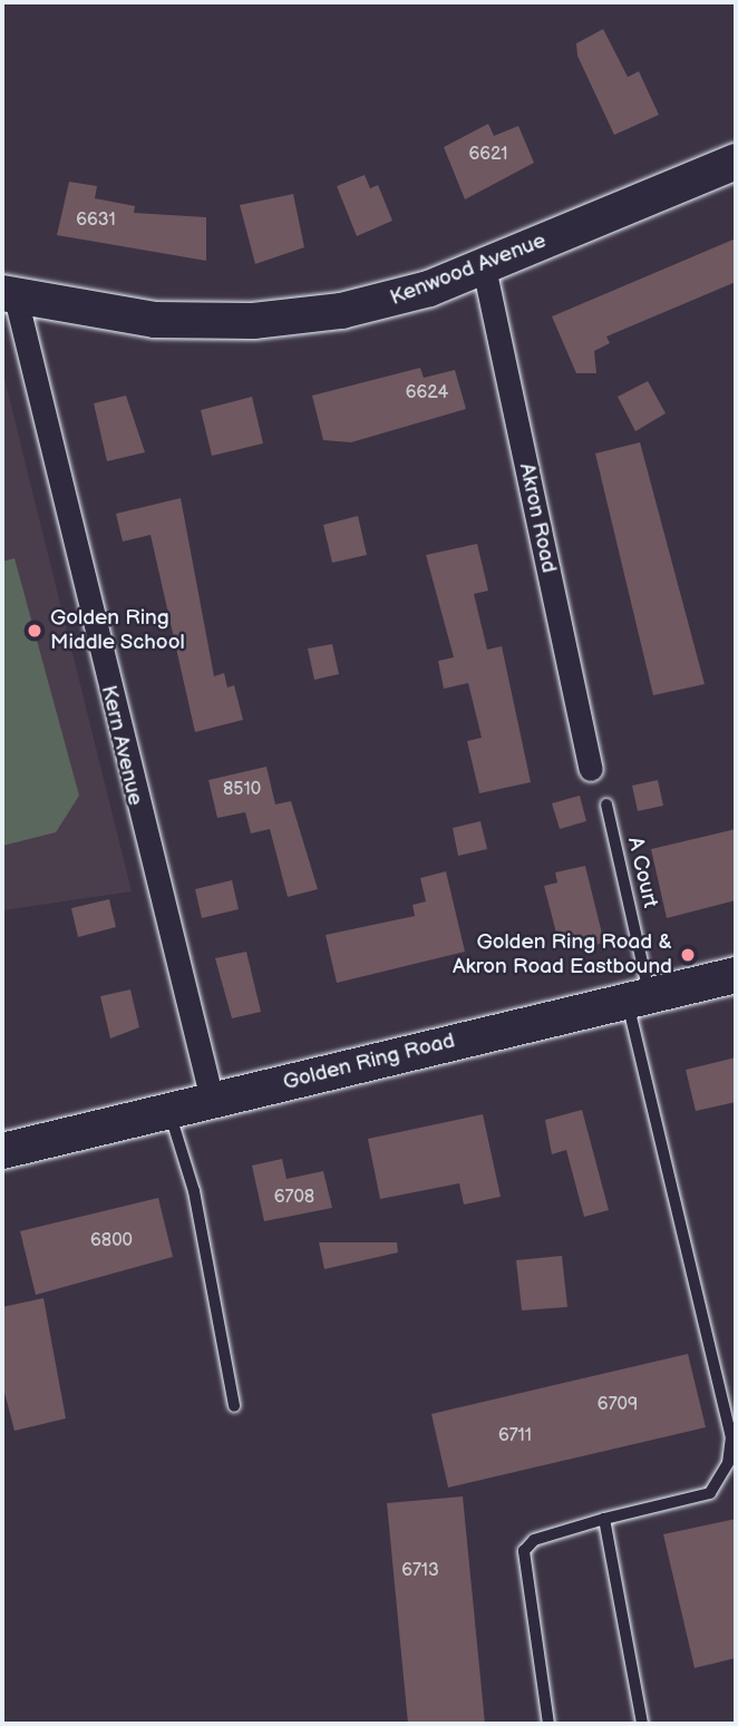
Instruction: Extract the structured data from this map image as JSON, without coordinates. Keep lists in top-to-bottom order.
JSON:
{
  "streets": {
    "street": [
      "Kenwood Avenue",
      "Akron Road",
      "Kern Avenue",
      "Golden Ring Road"
    ],
    "lane": ["A Court"]
  },
  "crossings": [
    ["Kenwood Avenue", "Akron Road"],
    ["Kenwood Avenue", "Kern Avenue"],
    ["Kern Avenue", "Golden Ring Road"],
    ["A Court", "Golden Ring Road"]
  ],
  "places": ["Golden Ring Middle School", "Golden Ring Road & Akron Road Eastbound"],
  "house_numbers": [
    "6621",
    "6631",
    "6624",
    "8510",
    "6708",
    "6800",
    "6709",
    "6711",
    "6713"
  ]
}
